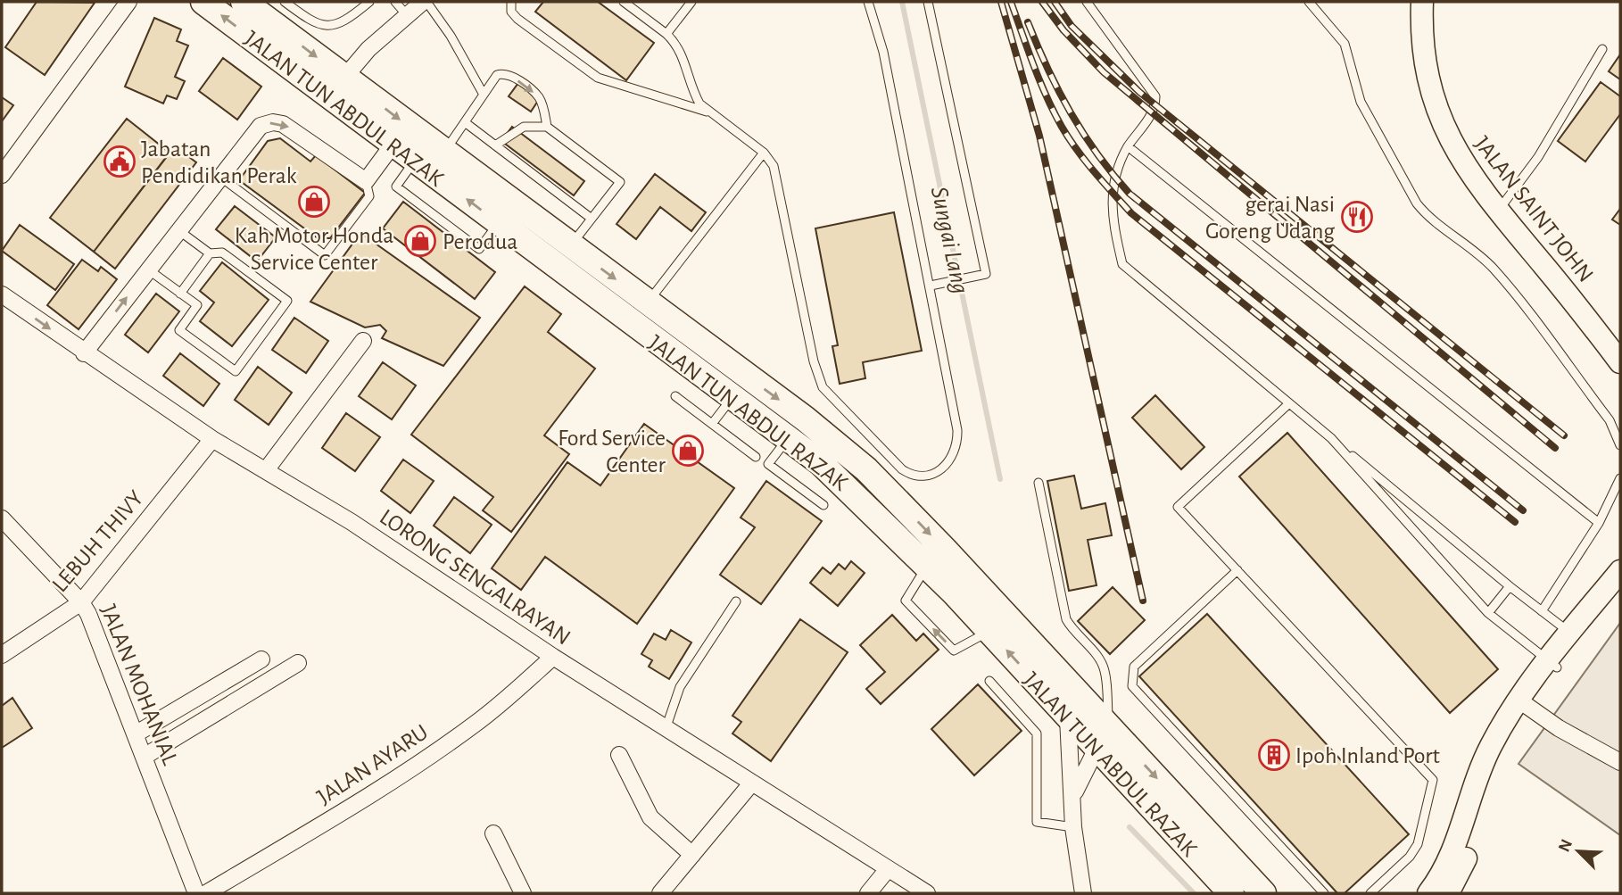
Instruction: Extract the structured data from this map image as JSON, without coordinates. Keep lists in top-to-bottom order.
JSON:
{
  "streets": {
    "main road": ["JALAN TUN ABDUL RAZAK"],
    "street": [
      "JALAN SAINT JOHN",
      "LEBUH THIVY",
      "LORONG SENGALRAYAN",
      "JALAN MOHANIAL",
      "JALAN AYARU"
    ]
  },
  "crossings": [
    ["LEBUH THIVY", "LORONG SENGALRAYAN"],
    ["LEBUH THIVY", "JALAN MOHANIAL"],
    ["LORONG SENGALRAYAN", "JALAN AYARU"]
  ],
  "water": ["Sungai Lang"],
  "places": {
    "public building": ["Jabatan Pendidikan Perak"],
    "shop": ["Kah Motor Honda Service Center", "Perodua", "Ford Service Center"],
    "restaurant": ["gerai Nasi Goreng Udang"],
    "building": ["Ipoh Inland Port"]
  },
  "north": "top left"
}
